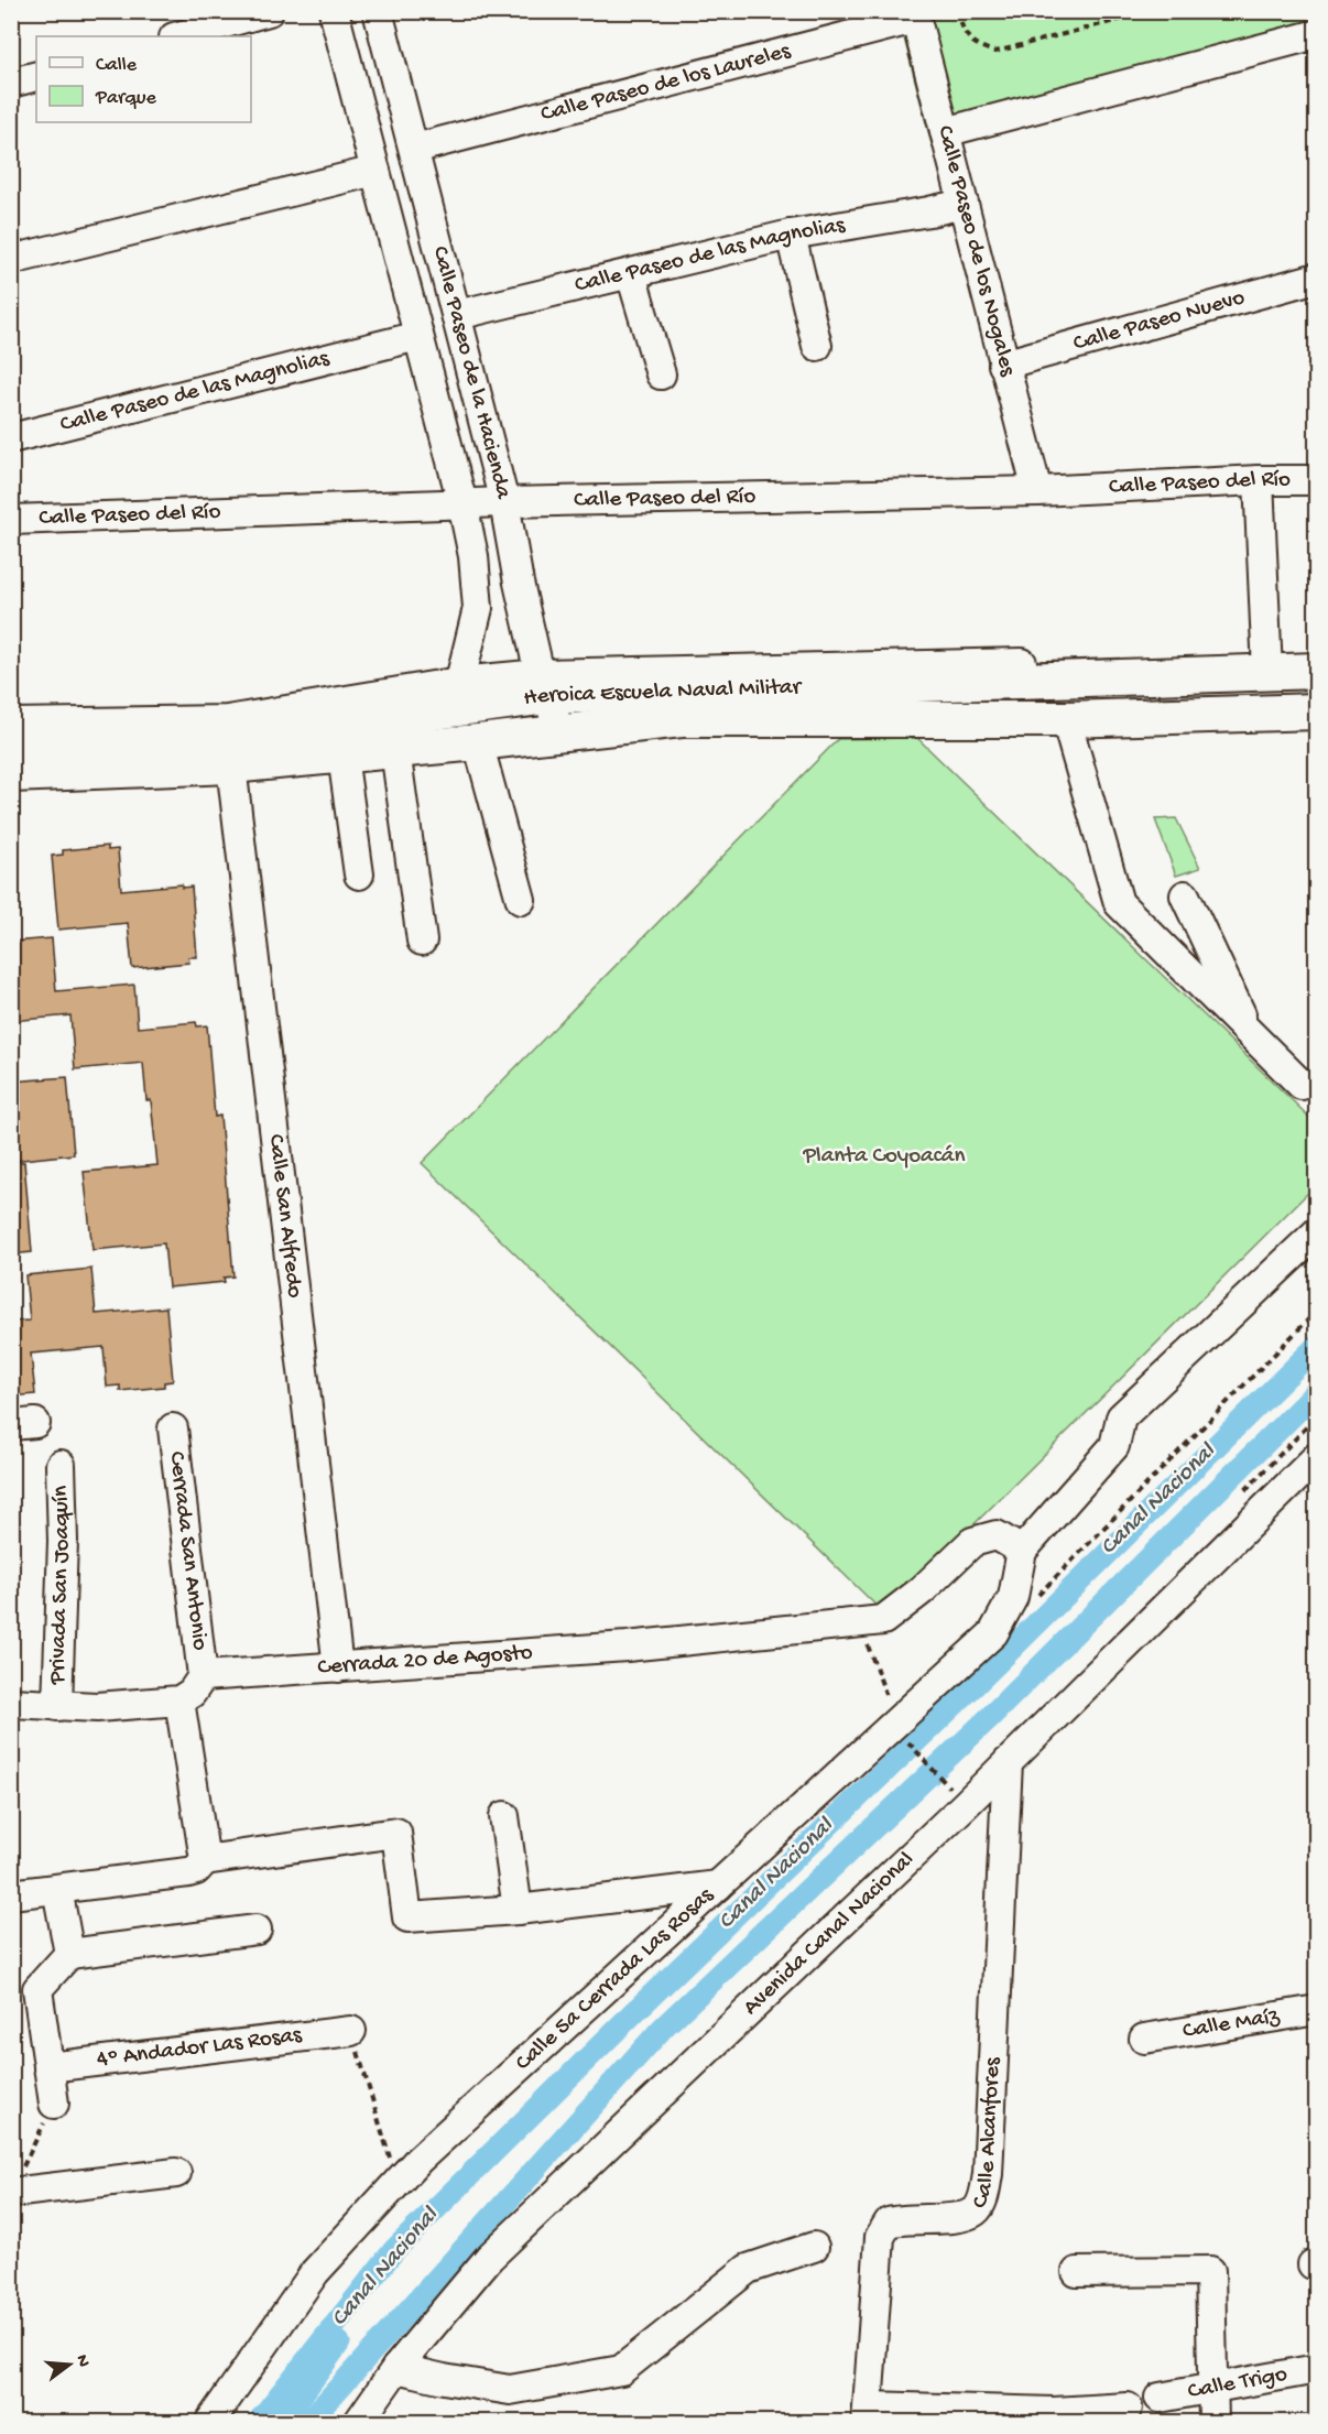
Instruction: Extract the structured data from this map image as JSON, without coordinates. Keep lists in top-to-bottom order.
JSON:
{
  "streets": {
    "main road": ["Heroica Escuela Naval Militar"],
    "street": [
      "Calle Paseo de los Laureles",
      "Calle Paseo de los Nogales",
      "Calle Paseo de las Magnolias",
      "Calle Paseo Nuevo",
      "Calle Paseo de la Hacienda",
      "Calle Paseo del Río",
      "Calle San Alfredo",
      "Cerrada San Antonio",
      "Privada San Joaquín",
      "Cerrada 20 de Agosto",
      "Avenida Canal Nacional",
      "Calle 5a Cerrada Las Rosas",
      "Calle Maíz",
      "4º Andador Las Rosas",
      "Calle Alcanfores",
      "Calle Trigo"
    ]
  },
  "crossings": [
    ["Calle Paseo de los Laureles", "Calle Paseo de los Nogales"],
    ["Calle Paseo de los Laureles", "Calle Paseo de la Hacienda"],
    ["Calle Paseo de los Nogales", "Calle Paseo de las Magnolias"],
    ["Calle Paseo de los Nogales", "Calle Paseo Nuevo"],
    ["Calle Paseo de los Nogales", "Calle Paseo del Río"],
    ["Calle Paseo de las Magnolias", "Calle Paseo de la Hacienda"],
    ["Calle Paseo de la Hacienda", "Calle Paseo del Río"],
    ["Calle Paseo de la Hacienda", "Heroica Escuela Naval Militar"],
    ["Heroica Escuela Naval Militar", "Calle San Alfredo"],
    ["Calle San Alfredo", "Cerrada 20 de Agosto"],
    ["Cerrada San Antonio", "Cerrada 20 de Agosto"],
    ["Cerrada 20 de Agosto", "Calle 5a Cerrada Las Rosas"],
    ["Avenida Canal Nacional", "Calle Alcanfores"]
  ],
  "water": ["Canal Nacional"],
  "parks": ["Planta Coyoacán"],
  "legend": ["Calle", "Parque"],
  "north": "right"
}
